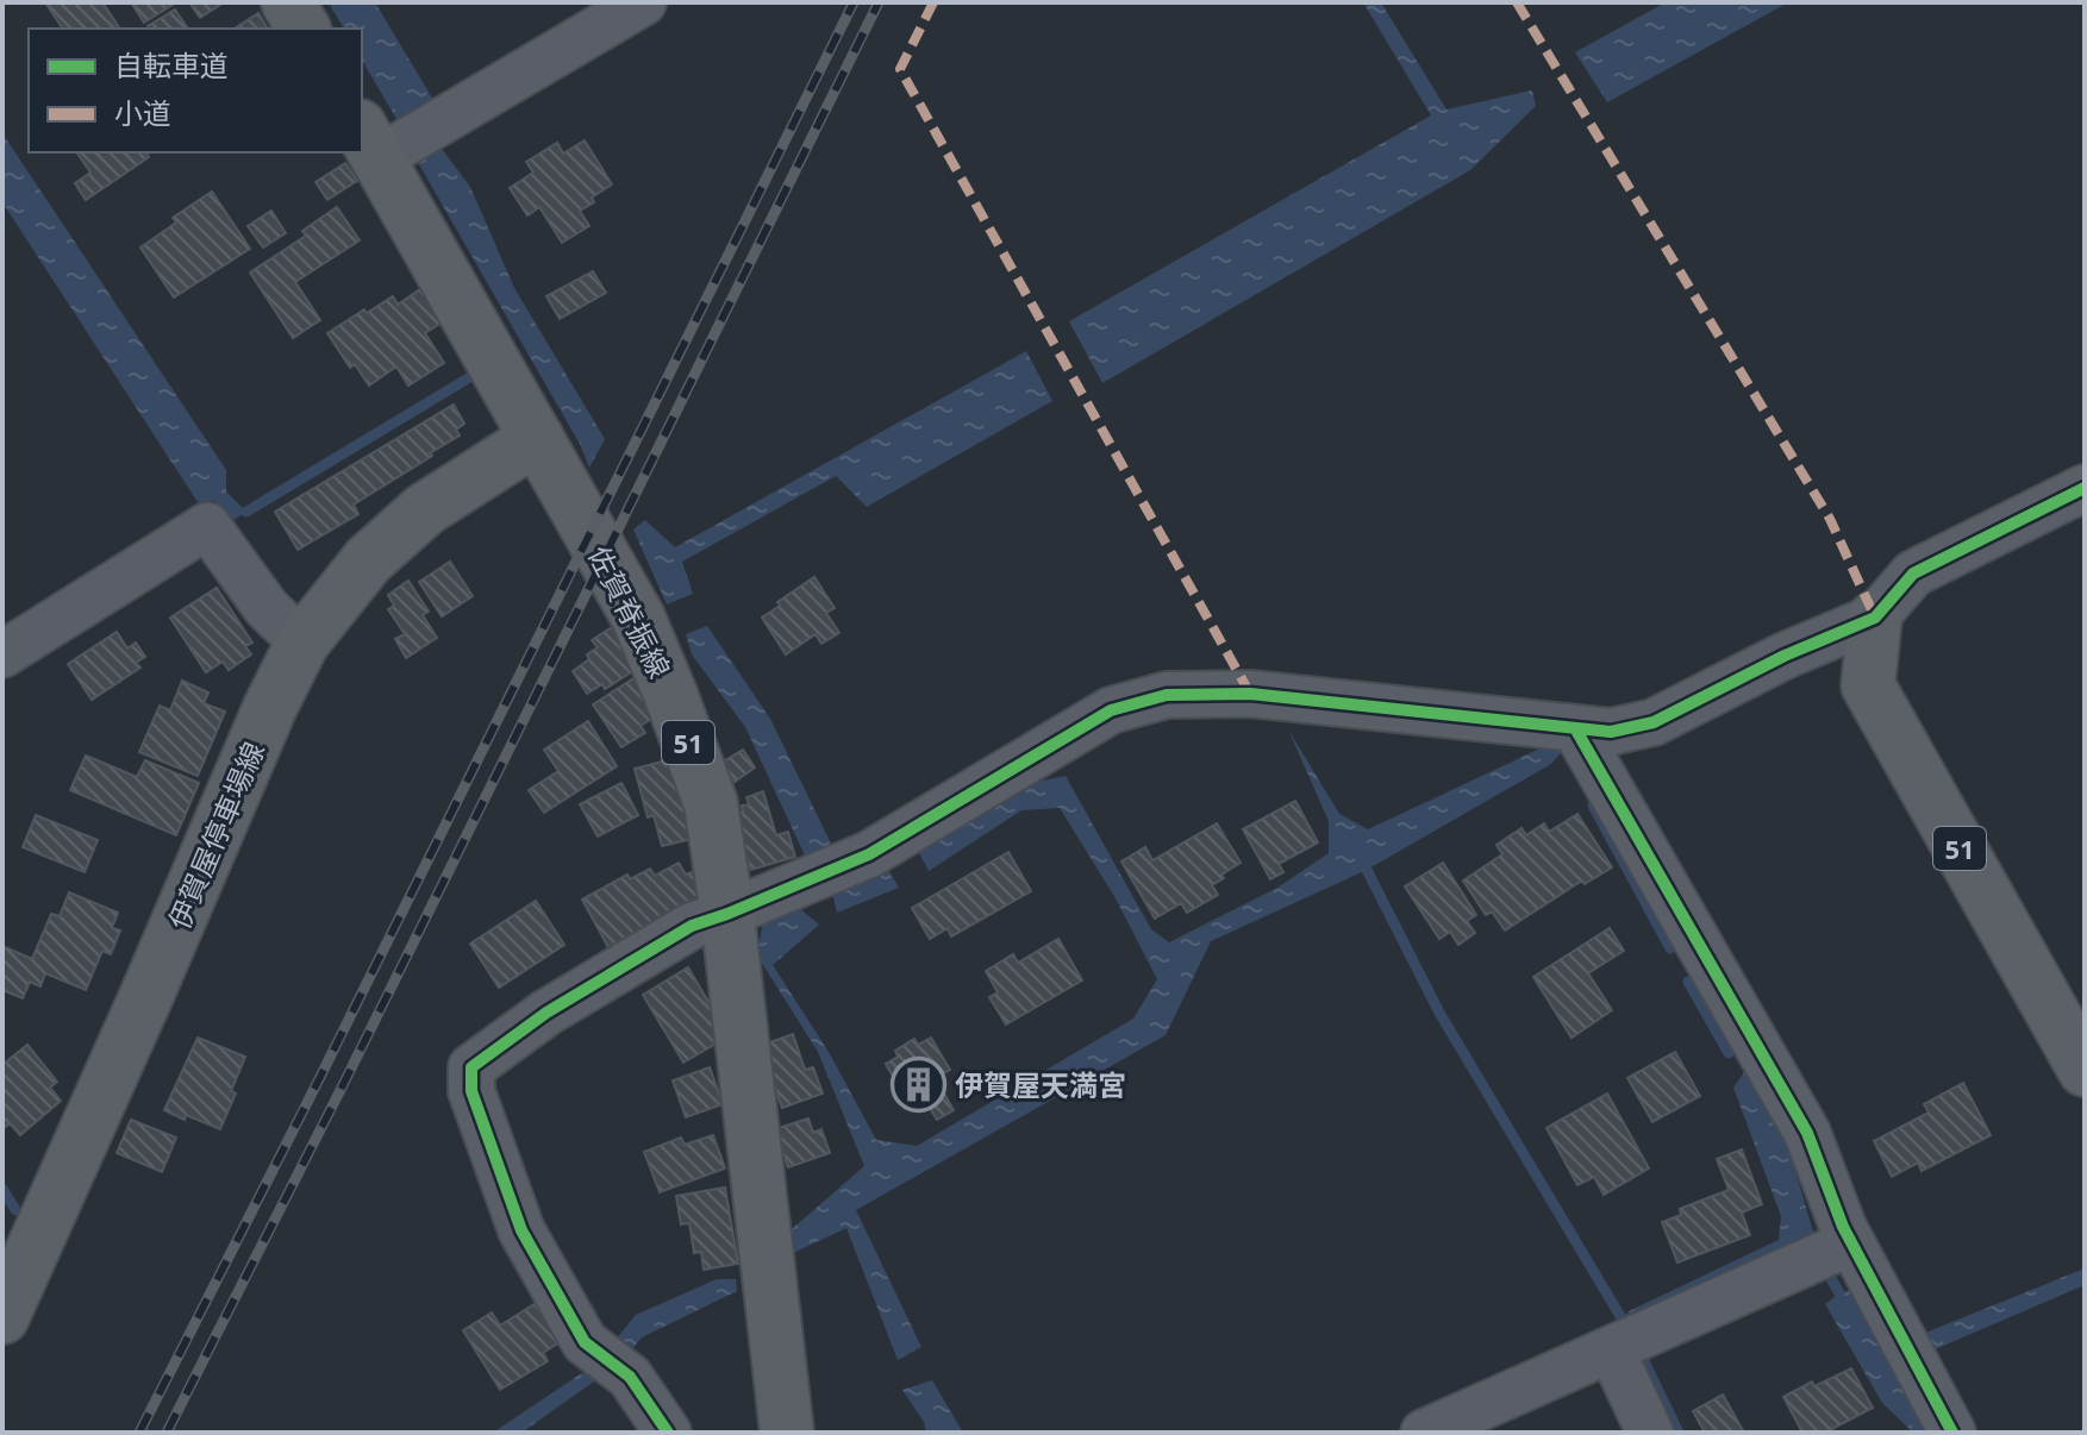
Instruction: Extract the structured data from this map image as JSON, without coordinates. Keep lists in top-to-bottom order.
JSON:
{
  "streets": {
    "main road": ["佐賀脊振線", "51", "伊賀屋停車場線"]
  },
  "crossings": [
    ["佐賀脊振線", "伊賀屋停車場線"]
  ],
  "places": {
    "building": ["伊賀屋天満宮"]
  },
  "legend": ["自転車道", "小道"]
}
